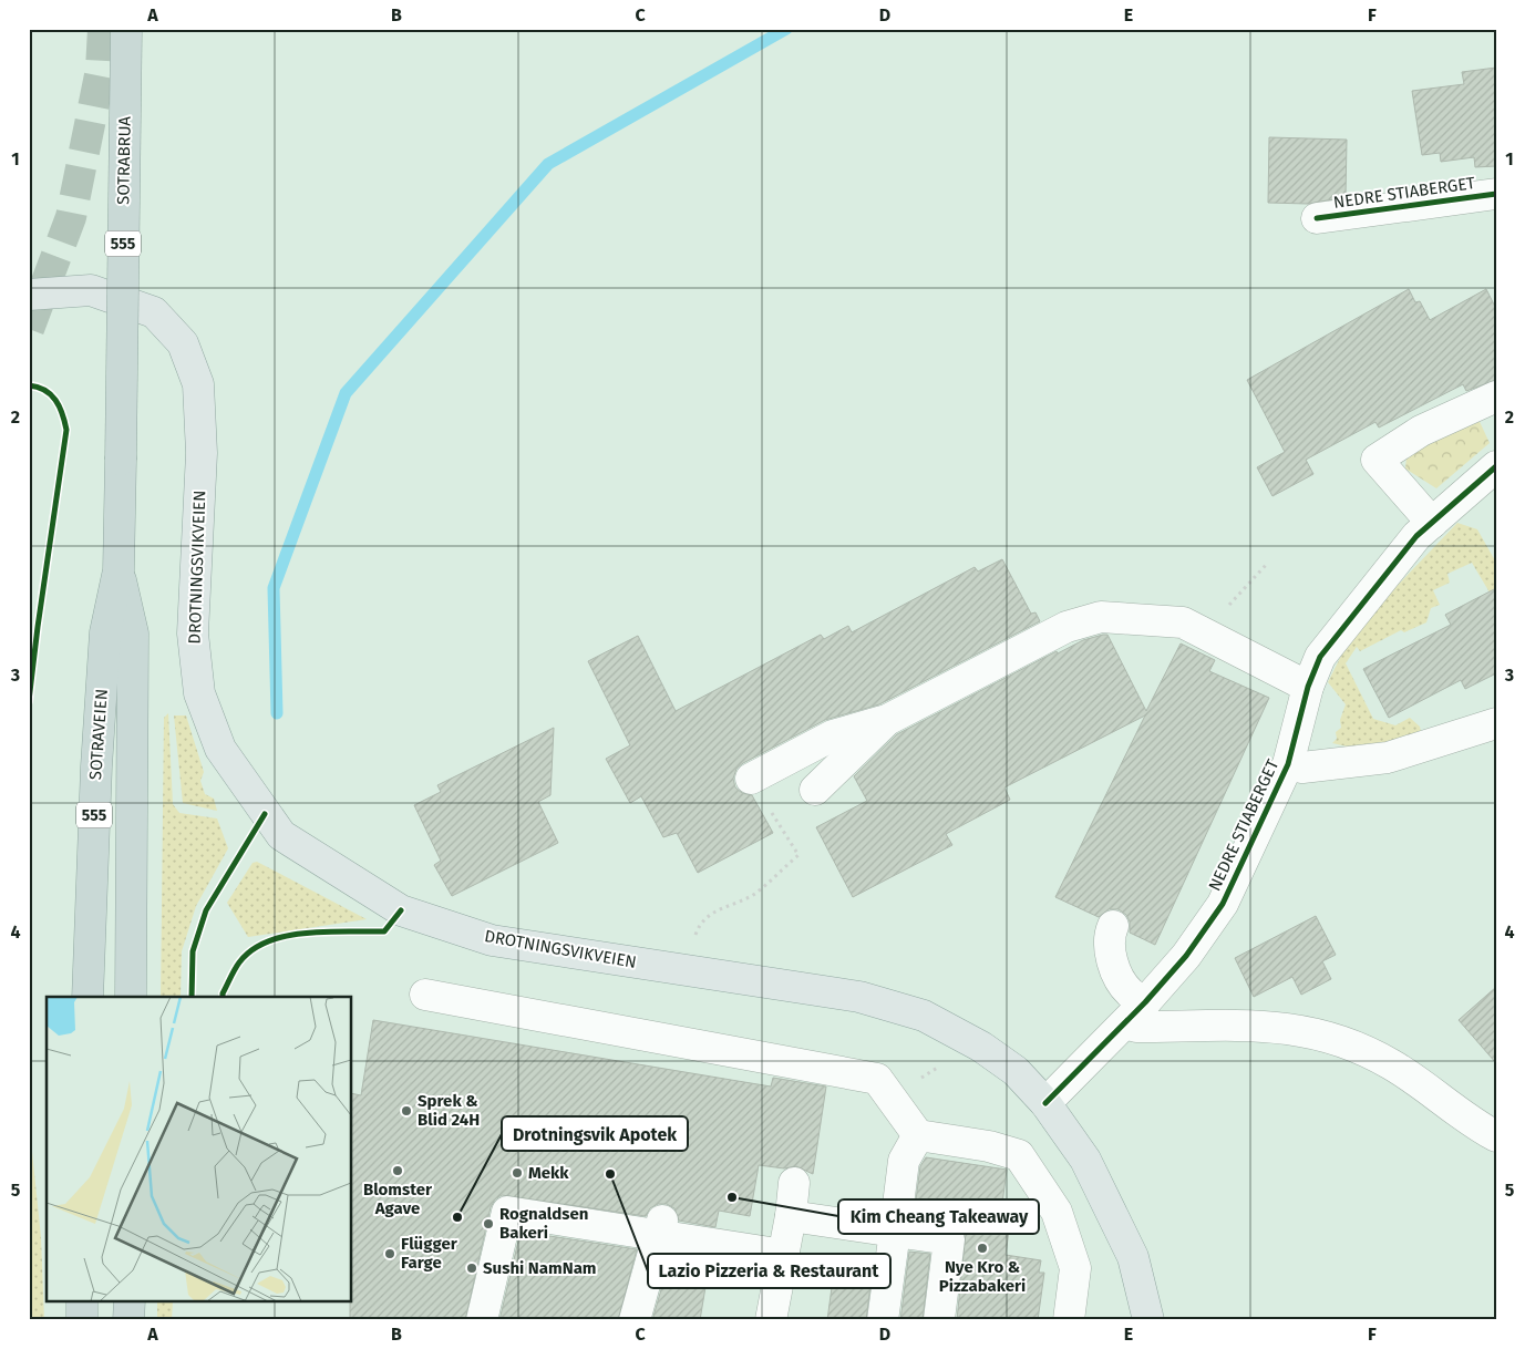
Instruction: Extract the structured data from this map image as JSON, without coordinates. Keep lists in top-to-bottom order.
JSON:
{
  "streets": {
    "highway": ["SOTRABRUA", "555", "SOTRAVEIEN"],
    "main road": ["DROTNINGSVIKVEIEN"],
    "street": ["NEDRE STIABERGET"]
  },
  "crossings": [
    ["SOTRABRUA", "SOTRAVEIEN"],
    ["NEDRE STIABERGET", "DROTNINGSVIKVEIEN"]
  ],
  "places": [
    "Sprek & Blid 24H",
    "Blomster Agave",
    "Mekk",
    "Lazio Pizzeria & Restaurant",
    "Kim Cheang Takeaway",
    "Drotningsvik Apotek",
    "Rognaldsen Bakeri",
    "Nye Kro & Pizzabakeri",
    "Flügger Farge",
    "Sushi NamNam"
  ],
  "grid": {
    "columns": [
      "A",
      "B",
      "C",
      "D",
      "E",
      "F"
    ],
    "rows": [
      "1",
      "2",
      "3",
      "4",
      "5"
    ]
  }
}
